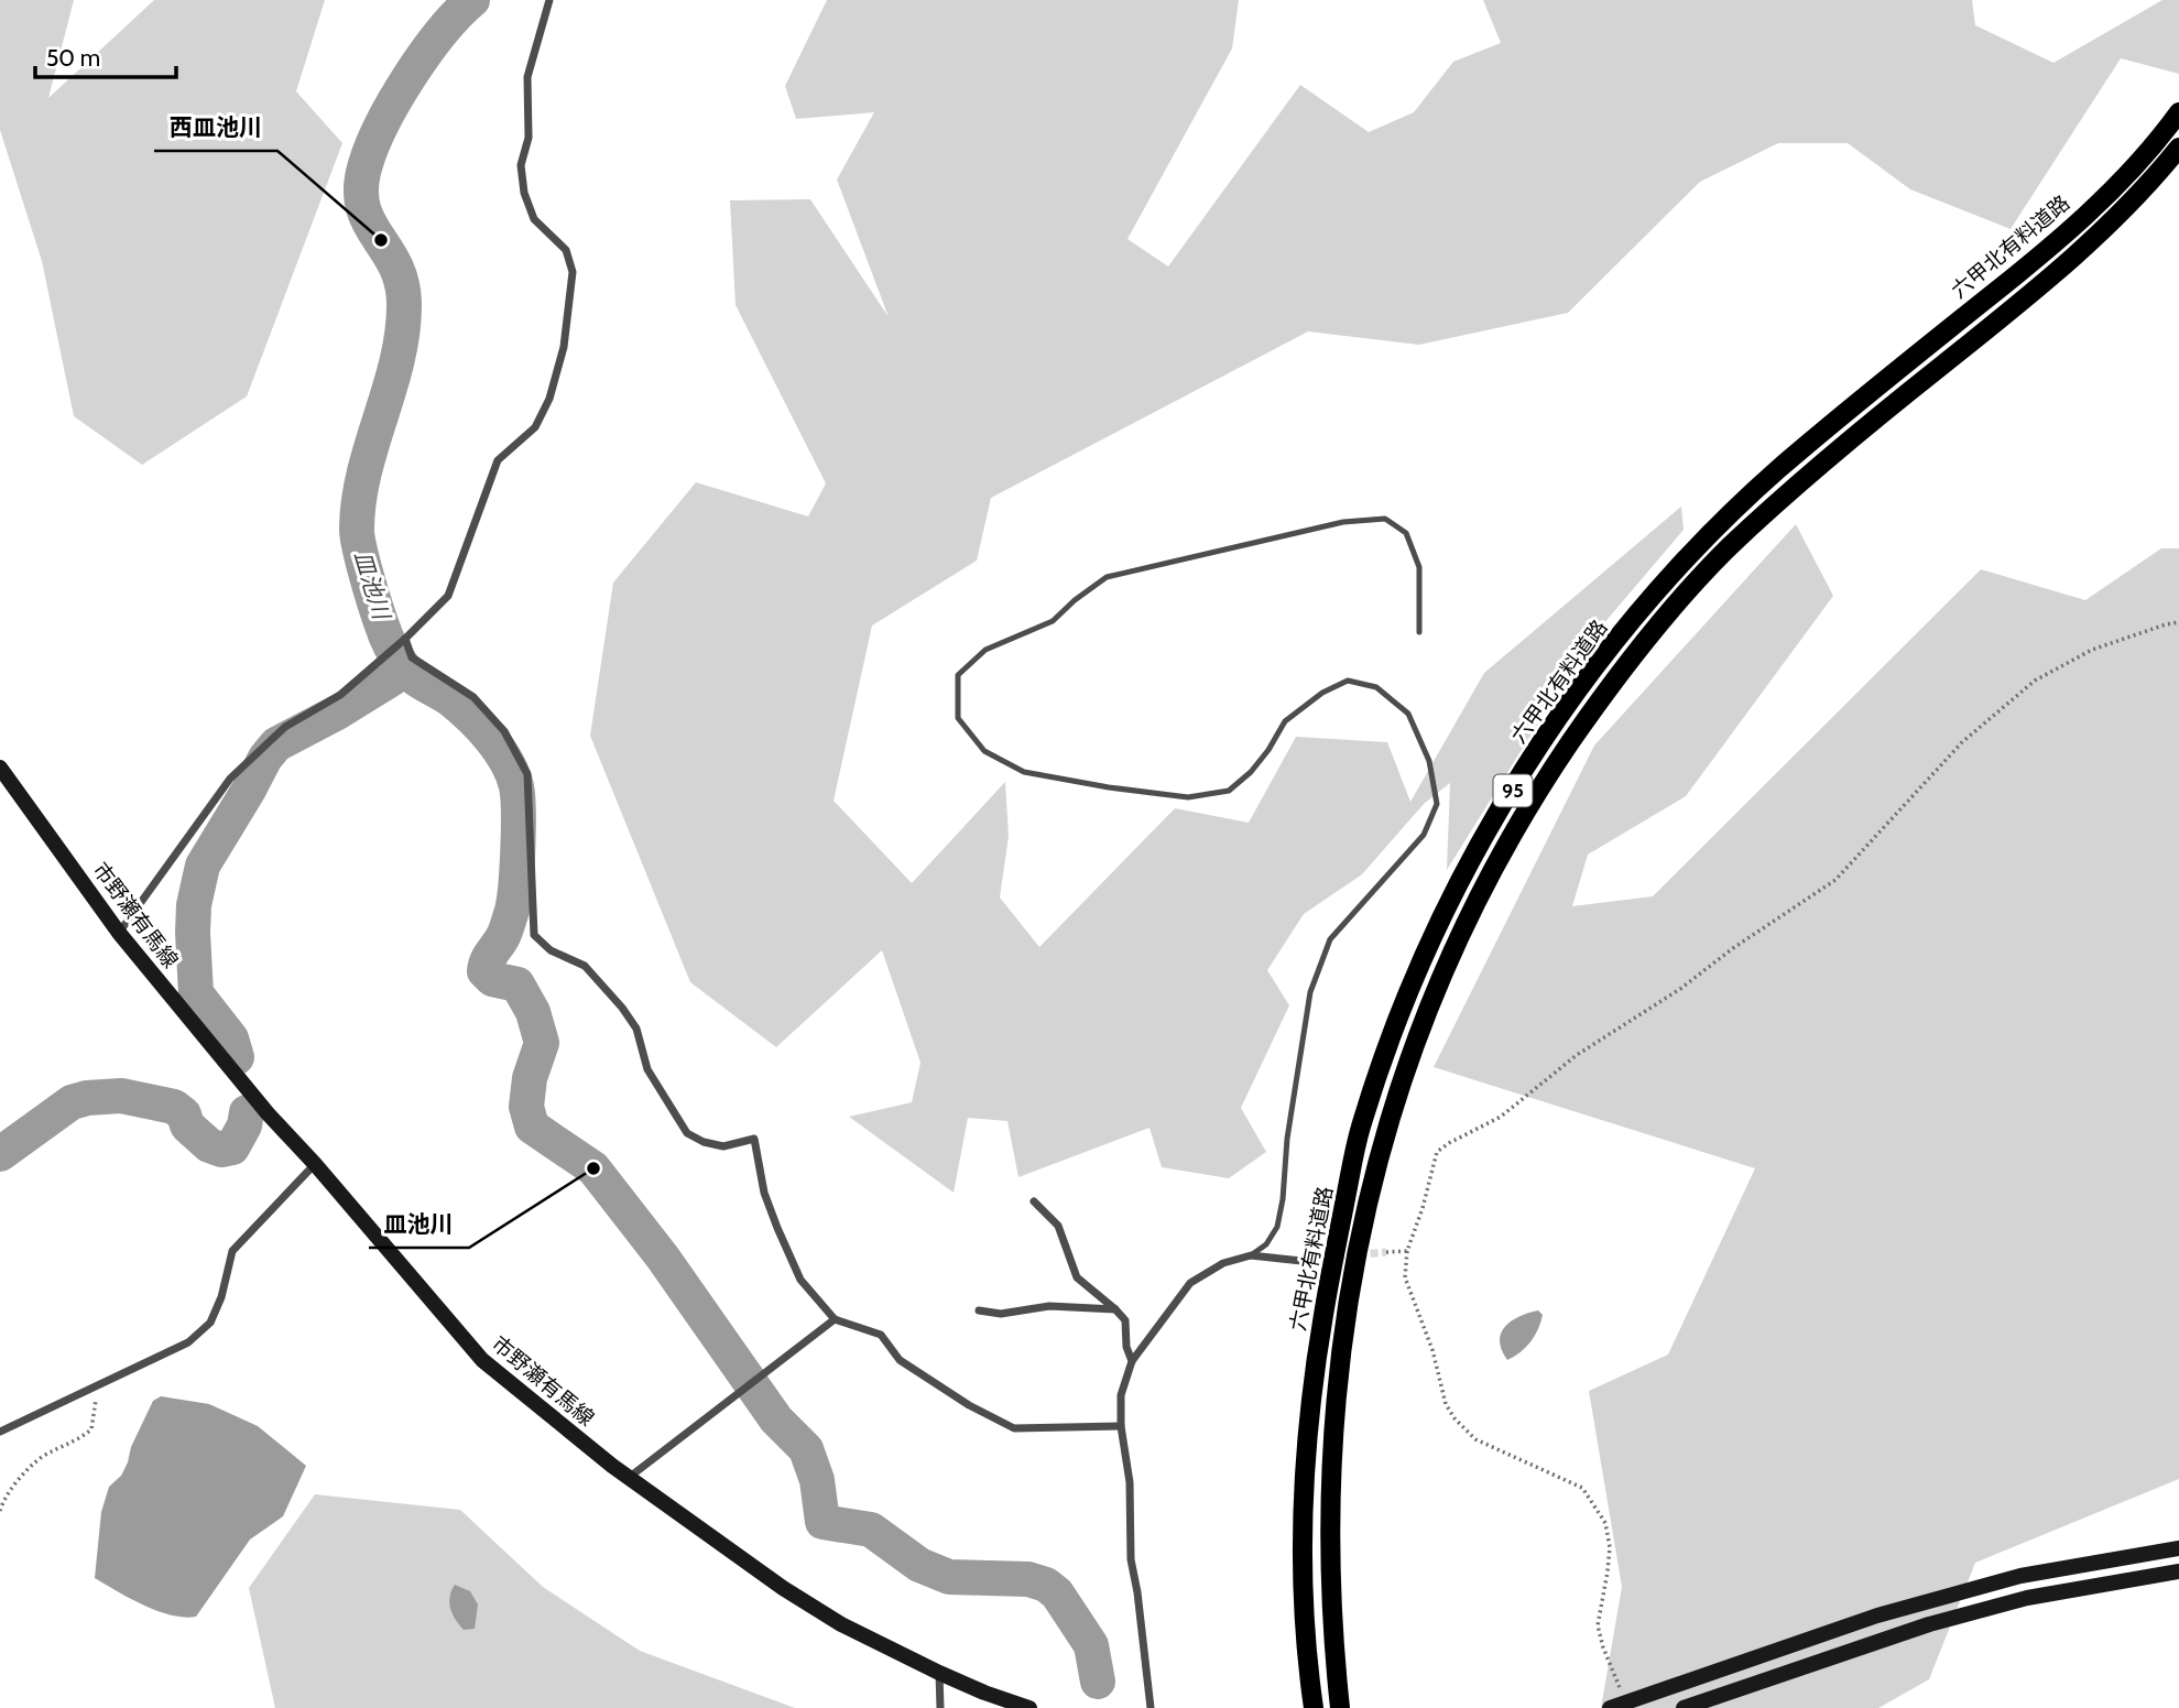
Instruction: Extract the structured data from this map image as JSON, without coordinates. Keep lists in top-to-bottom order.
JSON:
{
  "streets": {
    "main road": ["六甲北有料道路", "95", "市野瀬有馬線"]
  },
  "water": ["皿池川"],
  "places": ["西皿池川", "皿池川"],
  "scale_bar": "50 m"
}
